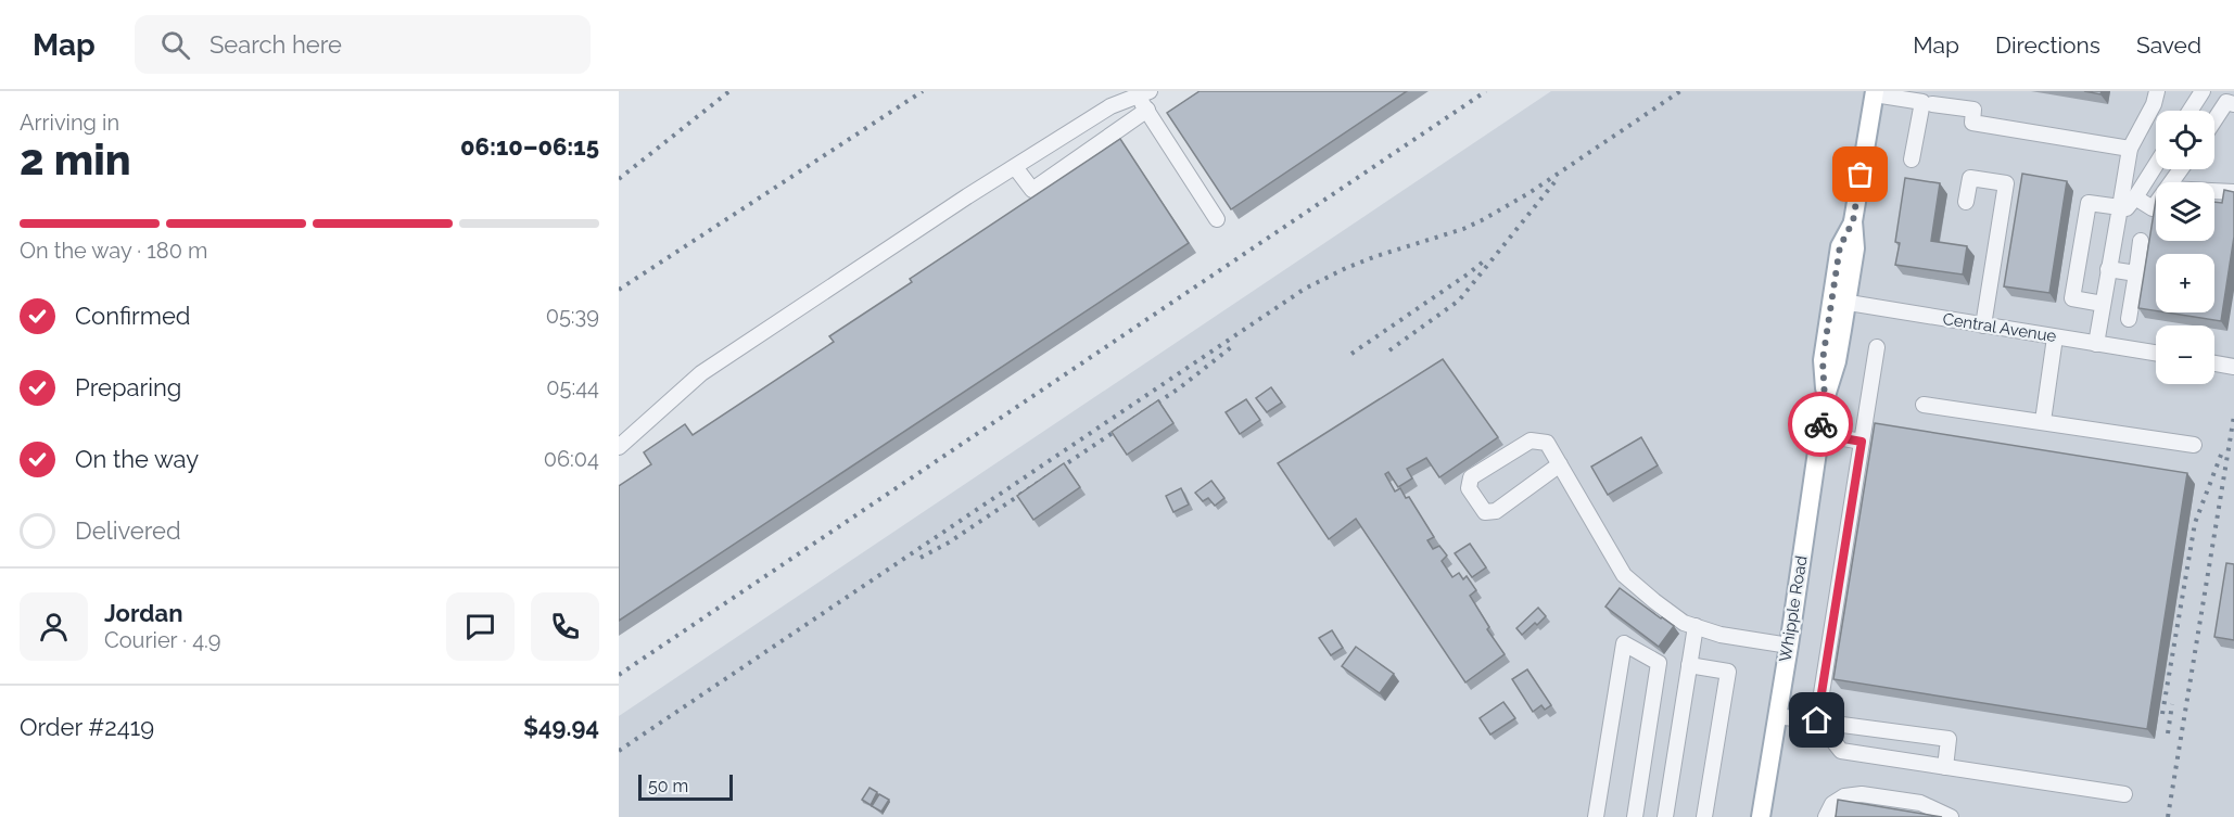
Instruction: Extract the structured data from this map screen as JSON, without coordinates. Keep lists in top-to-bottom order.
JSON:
{
  "streets": {
    "main road": ["Whipple Road"],
    "street": ["Central Avenue"]
  },
  "crossings": [
    ["Central Avenue", "Whipple Road"]
  ],
  "scale_bar": "50 m",
  "page": {
    "header": "Map",
    "search": "Search here",
    "nav": ["Map", "Directions", "Saved"],
    "heading": ["2 min", "Arriving in", "06:10–06:15"],
    "panel": [
      "Jordan",
      "Courier · 4.9",
      "Order #2419",
      "$49.94"
    ],
    "map_buttons": ["+", "−"],
    "bar": "On the way · 180 m",
    "list": [
      ["Confirmed", "05:39"],
      ["Preparing", "05:44"],
      ["On the way", "06:04"],
      "Delivered"
    ],
    "scale": "50 m"
  }
}
